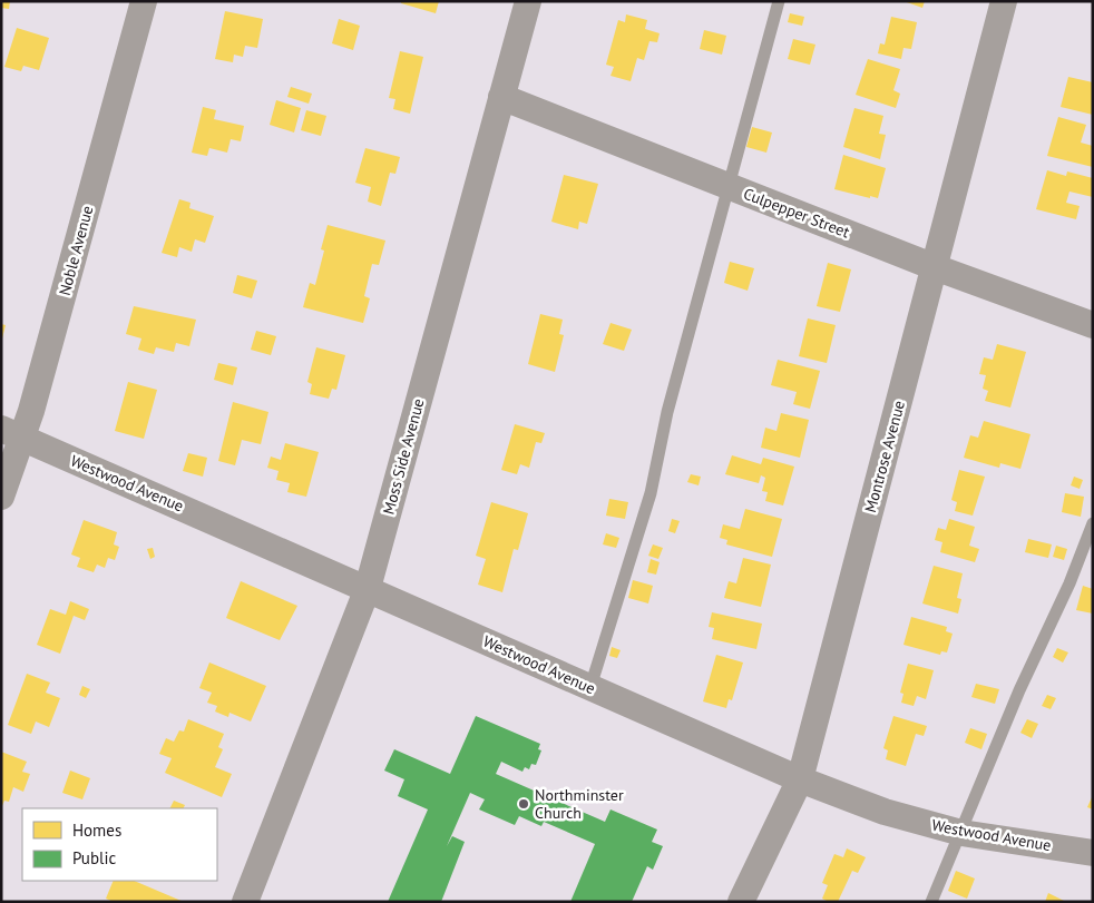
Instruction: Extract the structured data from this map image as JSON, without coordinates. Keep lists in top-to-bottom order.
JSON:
{
  "streets": {
    "street": [
      "Culpepper Street",
      "Noble Avenue",
      "Moss Side Avenue",
      "Montrose Avenue",
      "Westwood Avenue"
    ]
  },
  "crossings": [
    ["Culpepper Street", "Moss Side Avenue"],
    ["Culpepper Street", "Montrose Avenue"],
    ["Noble Avenue", "Westwood Avenue"],
    ["Moss Side Avenue", "Westwood Avenue"],
    ["Montrose Avenue", "Westwood Avenue"]
  ],
  "places": ["Northminster Church"],
  "legend": ["Homes", "Public"]
}
